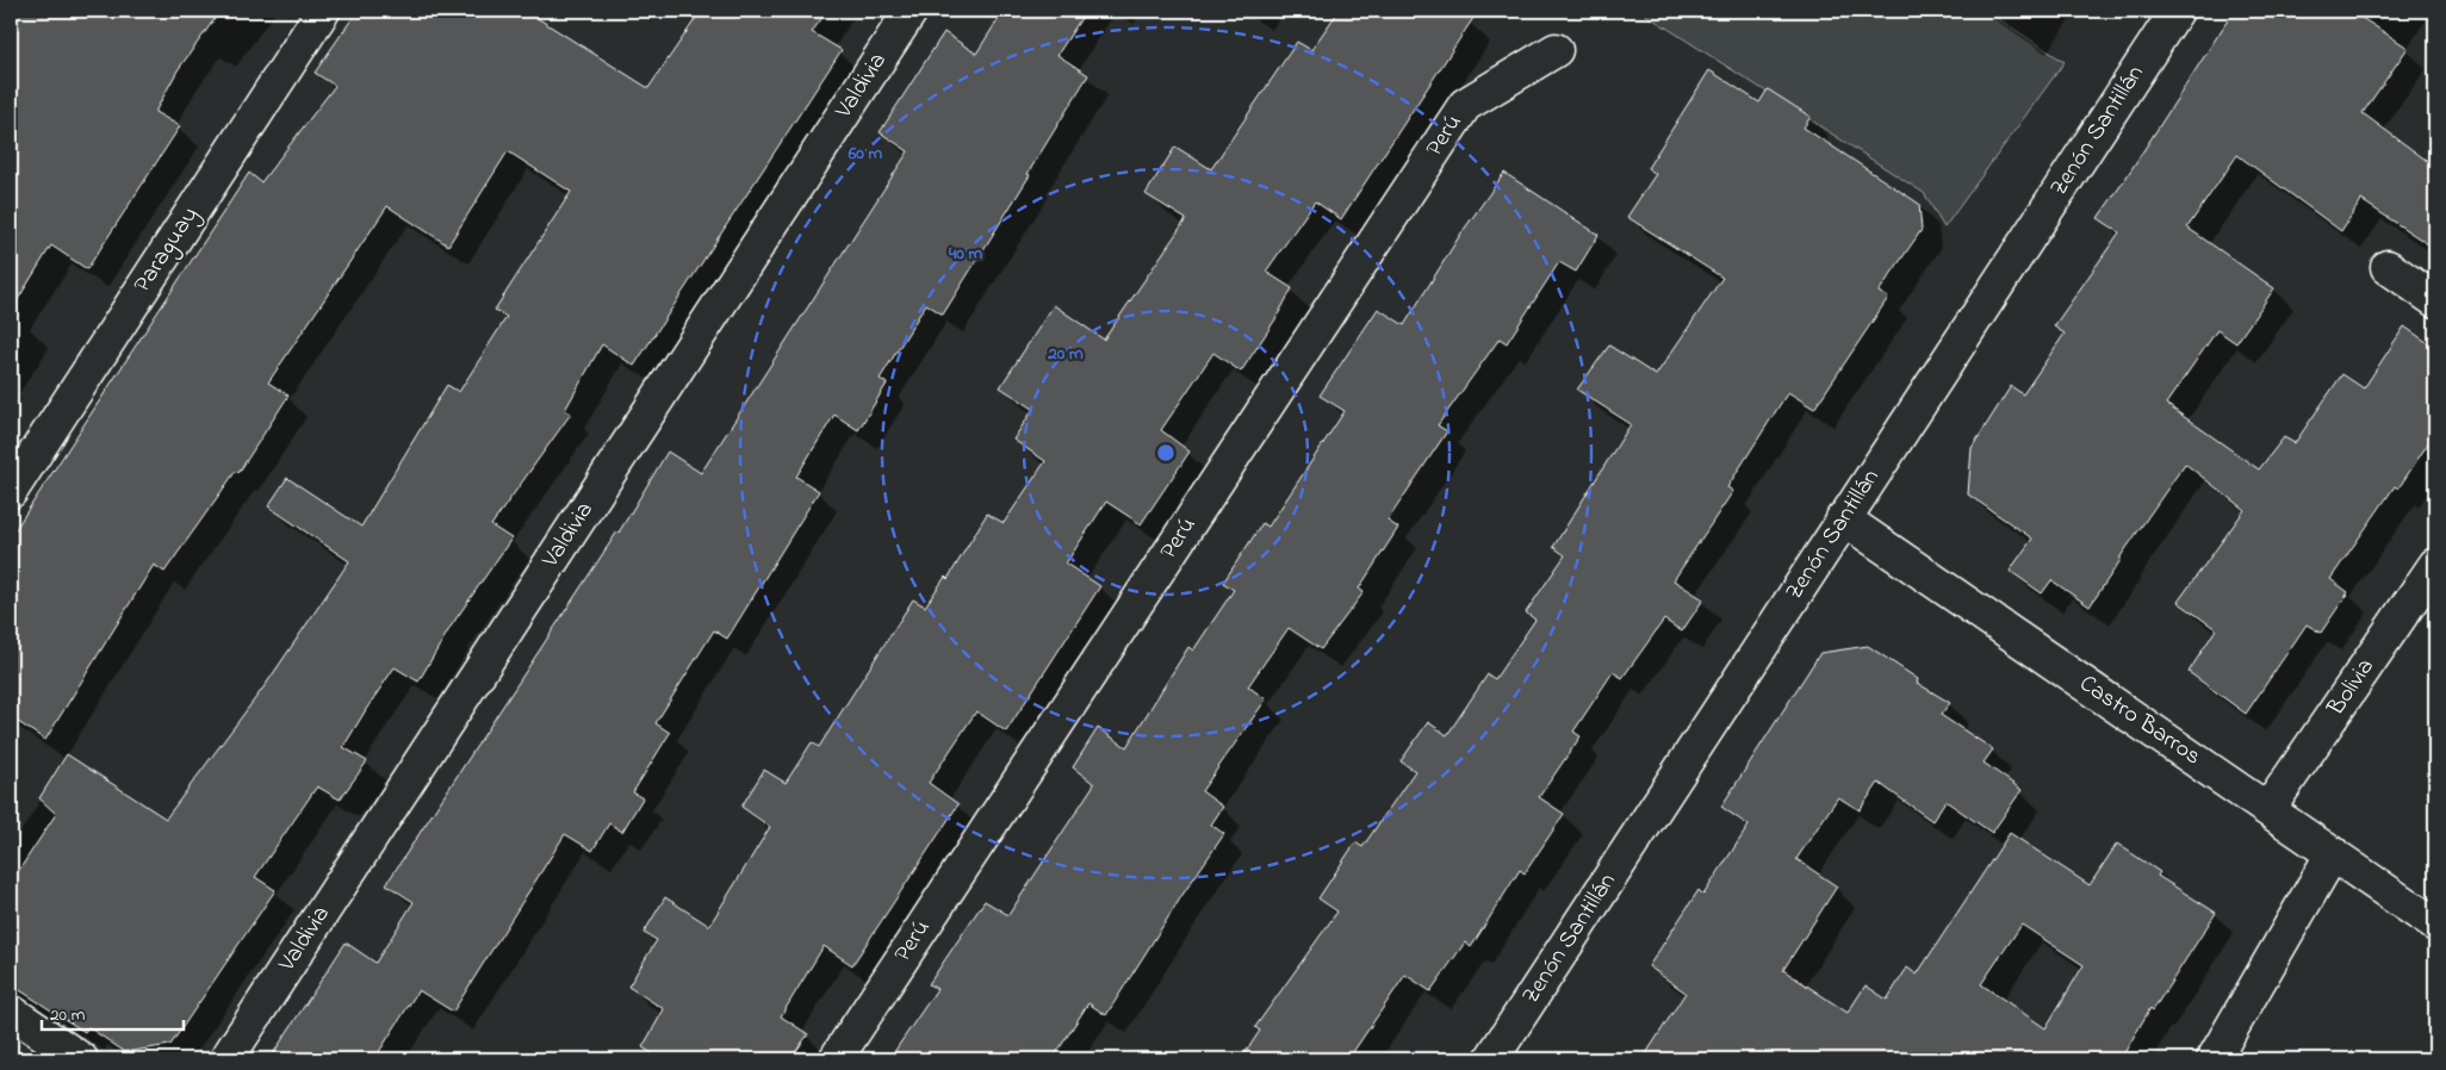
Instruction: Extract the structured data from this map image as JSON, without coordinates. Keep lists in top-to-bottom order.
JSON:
{
  "streets": {
    "street": [
      "Valdivia",
      "Zenón Santillán",
      "Perú",
      "Paraguay",
      "Bolivia",
      "Castro Barros"
    ]
  },
  "crossings": [
    ["Zenón Santillán", "Castro Barros"],
    ["Bolivia", "Castro Barros"]
  ],
  "scale_bar": "20 m",
  "rings": ["60 m", "40 m", "20 m"]
}
